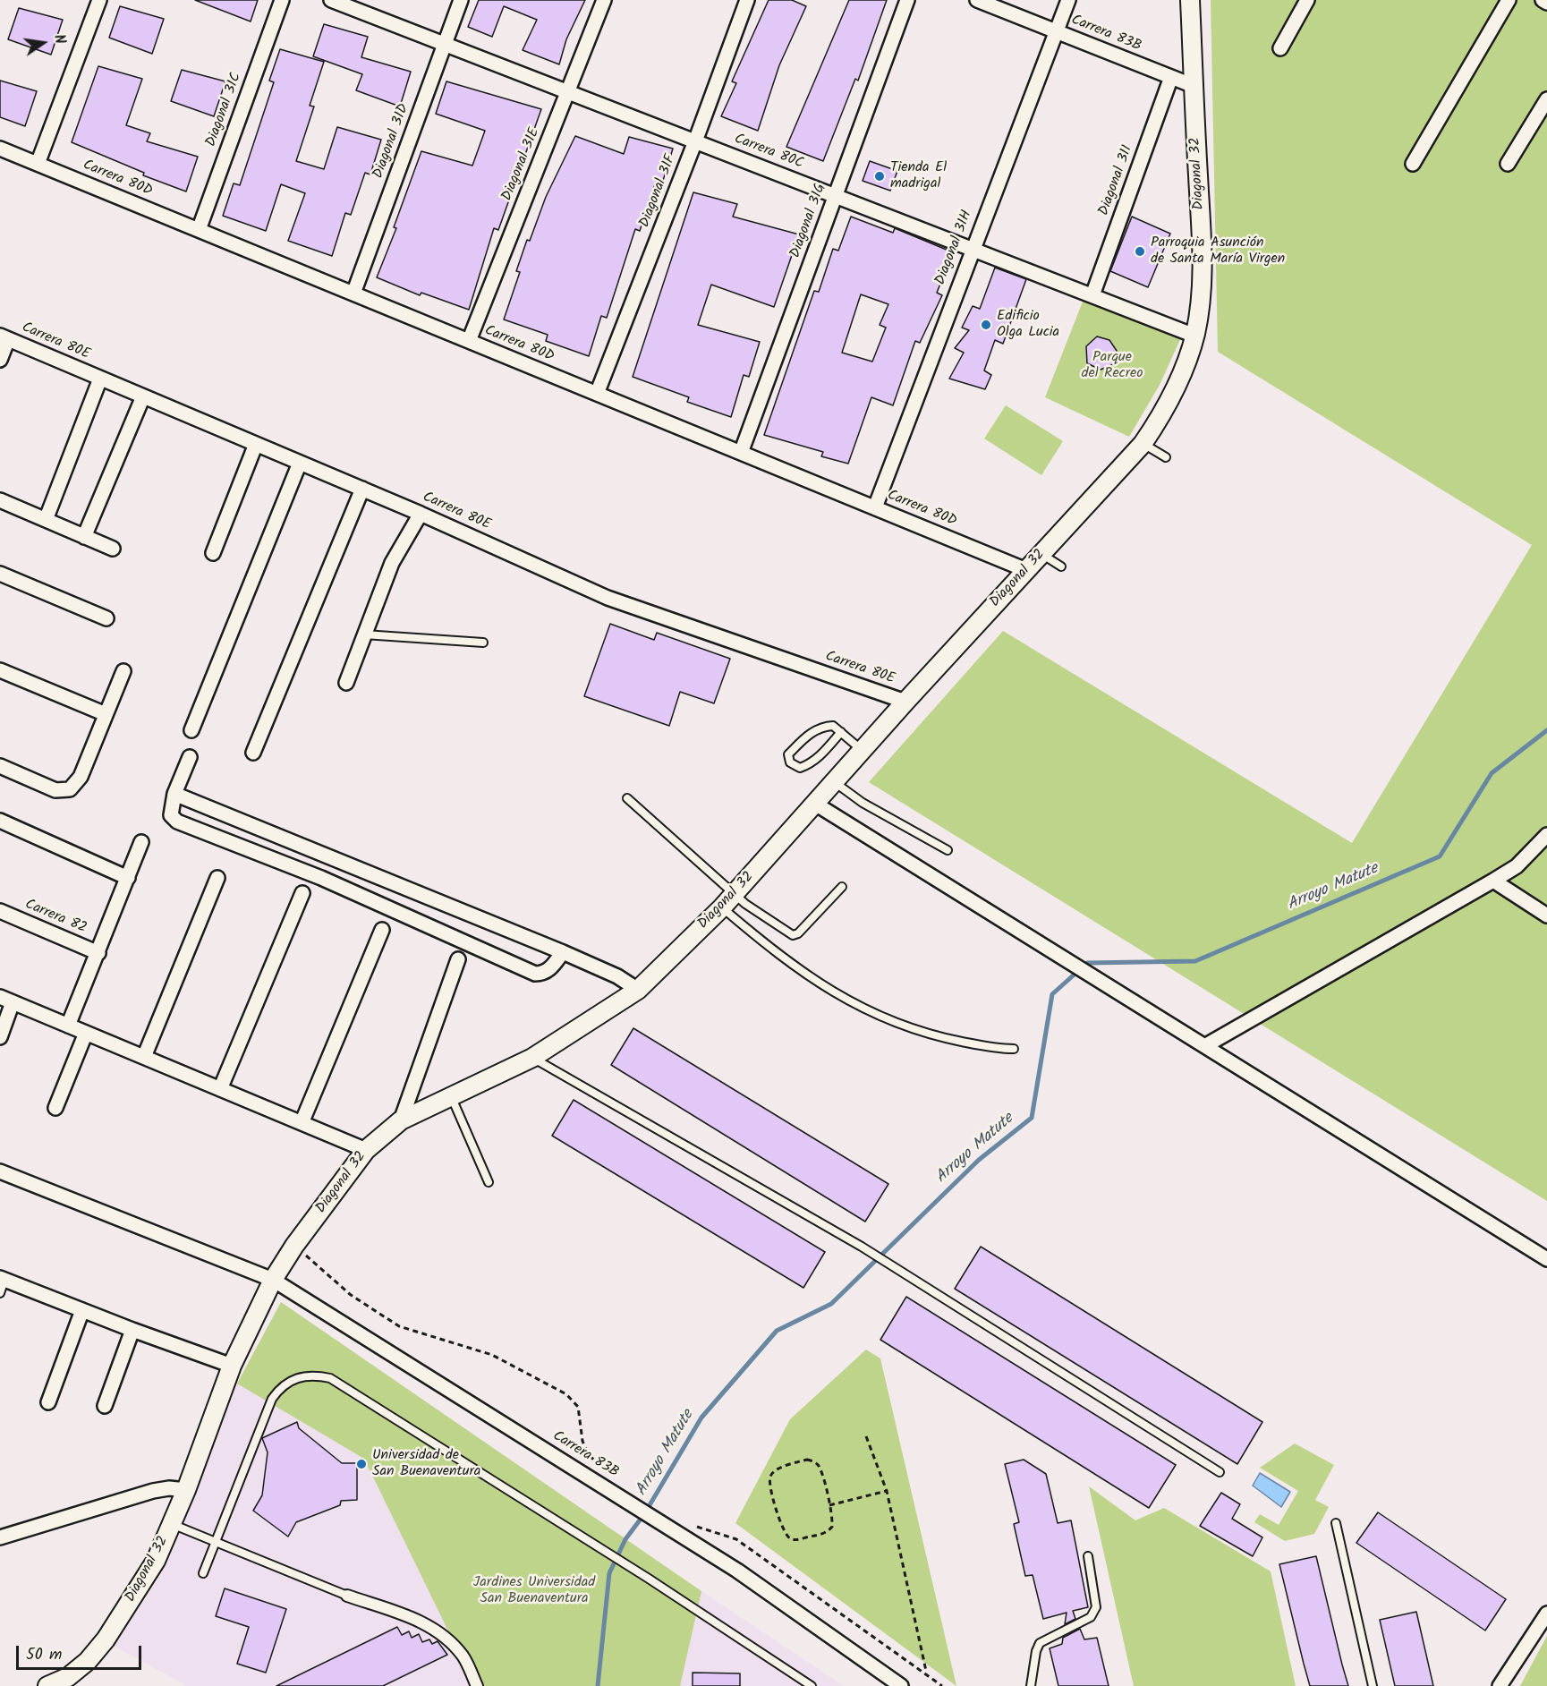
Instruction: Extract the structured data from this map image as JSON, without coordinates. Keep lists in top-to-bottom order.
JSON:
{
  "streets": {
    "street": [
      "Carrera 83B",
      "Diagonal 31C",
      "Diagonal 31D",
      "Carrera 80C",
      "Diagonal 31E",
      "Diagonal 32",
      "Carrera 80D",
      "Diagonal 31I",
      "Diagonal 31F",
      "Diagonal 31G",
      "Diagonal 31H",
      "Carrera 80E",
      "Carrera 82"
    ]
  },
  "crossings": [
    ["Carrera 83B", "Diagonal 32"],
    ["Carrera 83B", "Diagonal 31I"],
    ["Carrera 83B", "Diagonal 31H"],
    ["Diagonal 31C", "Carrera 80D"],
    ["Diagonal 31D", "Carrera 80C"],
    ["Diagonal 31D", "Carrera 80D"],
    ["Carrera 80C", "Diagonal 31E"],
    ["Carrera 80C", "Diagonal 32"],
    ["Carrera 80C", "Diagonal 31I"],
    ["Carrera 80C", "Diagonal 31F"],
    ["Carrera 80C", "Diagonal 31G"],
    ["Carrera 80C", "Diagonal 31H"],
    ["Diagonal 31E", "Carrera 80D"],
    ["Diagonal 32", "Carrera 80D"],
    ["Diagonal 32", "Carrera 80E"],
    ["Carrera 80D", "Diagonal 31F"],
    ["Carrera 80D", "Diagonal 31G"],
    ["Carrera 80D", "Diagonal 31H"]
  ],
  "water": ["Arroyo Matute"],
  "parks": ["Parque del Recreo", "Jardines Universidad San Buenaventura"],
  "places": [
    "Tienda El madrigal",
    "Parroquia Asunción de Santa María Virgen",
    "Edificio Olga Lucia",
    "Universidad de San Buenaventura"
  ],
  "scale_bar": "50 m",
  "north": "right"
}
